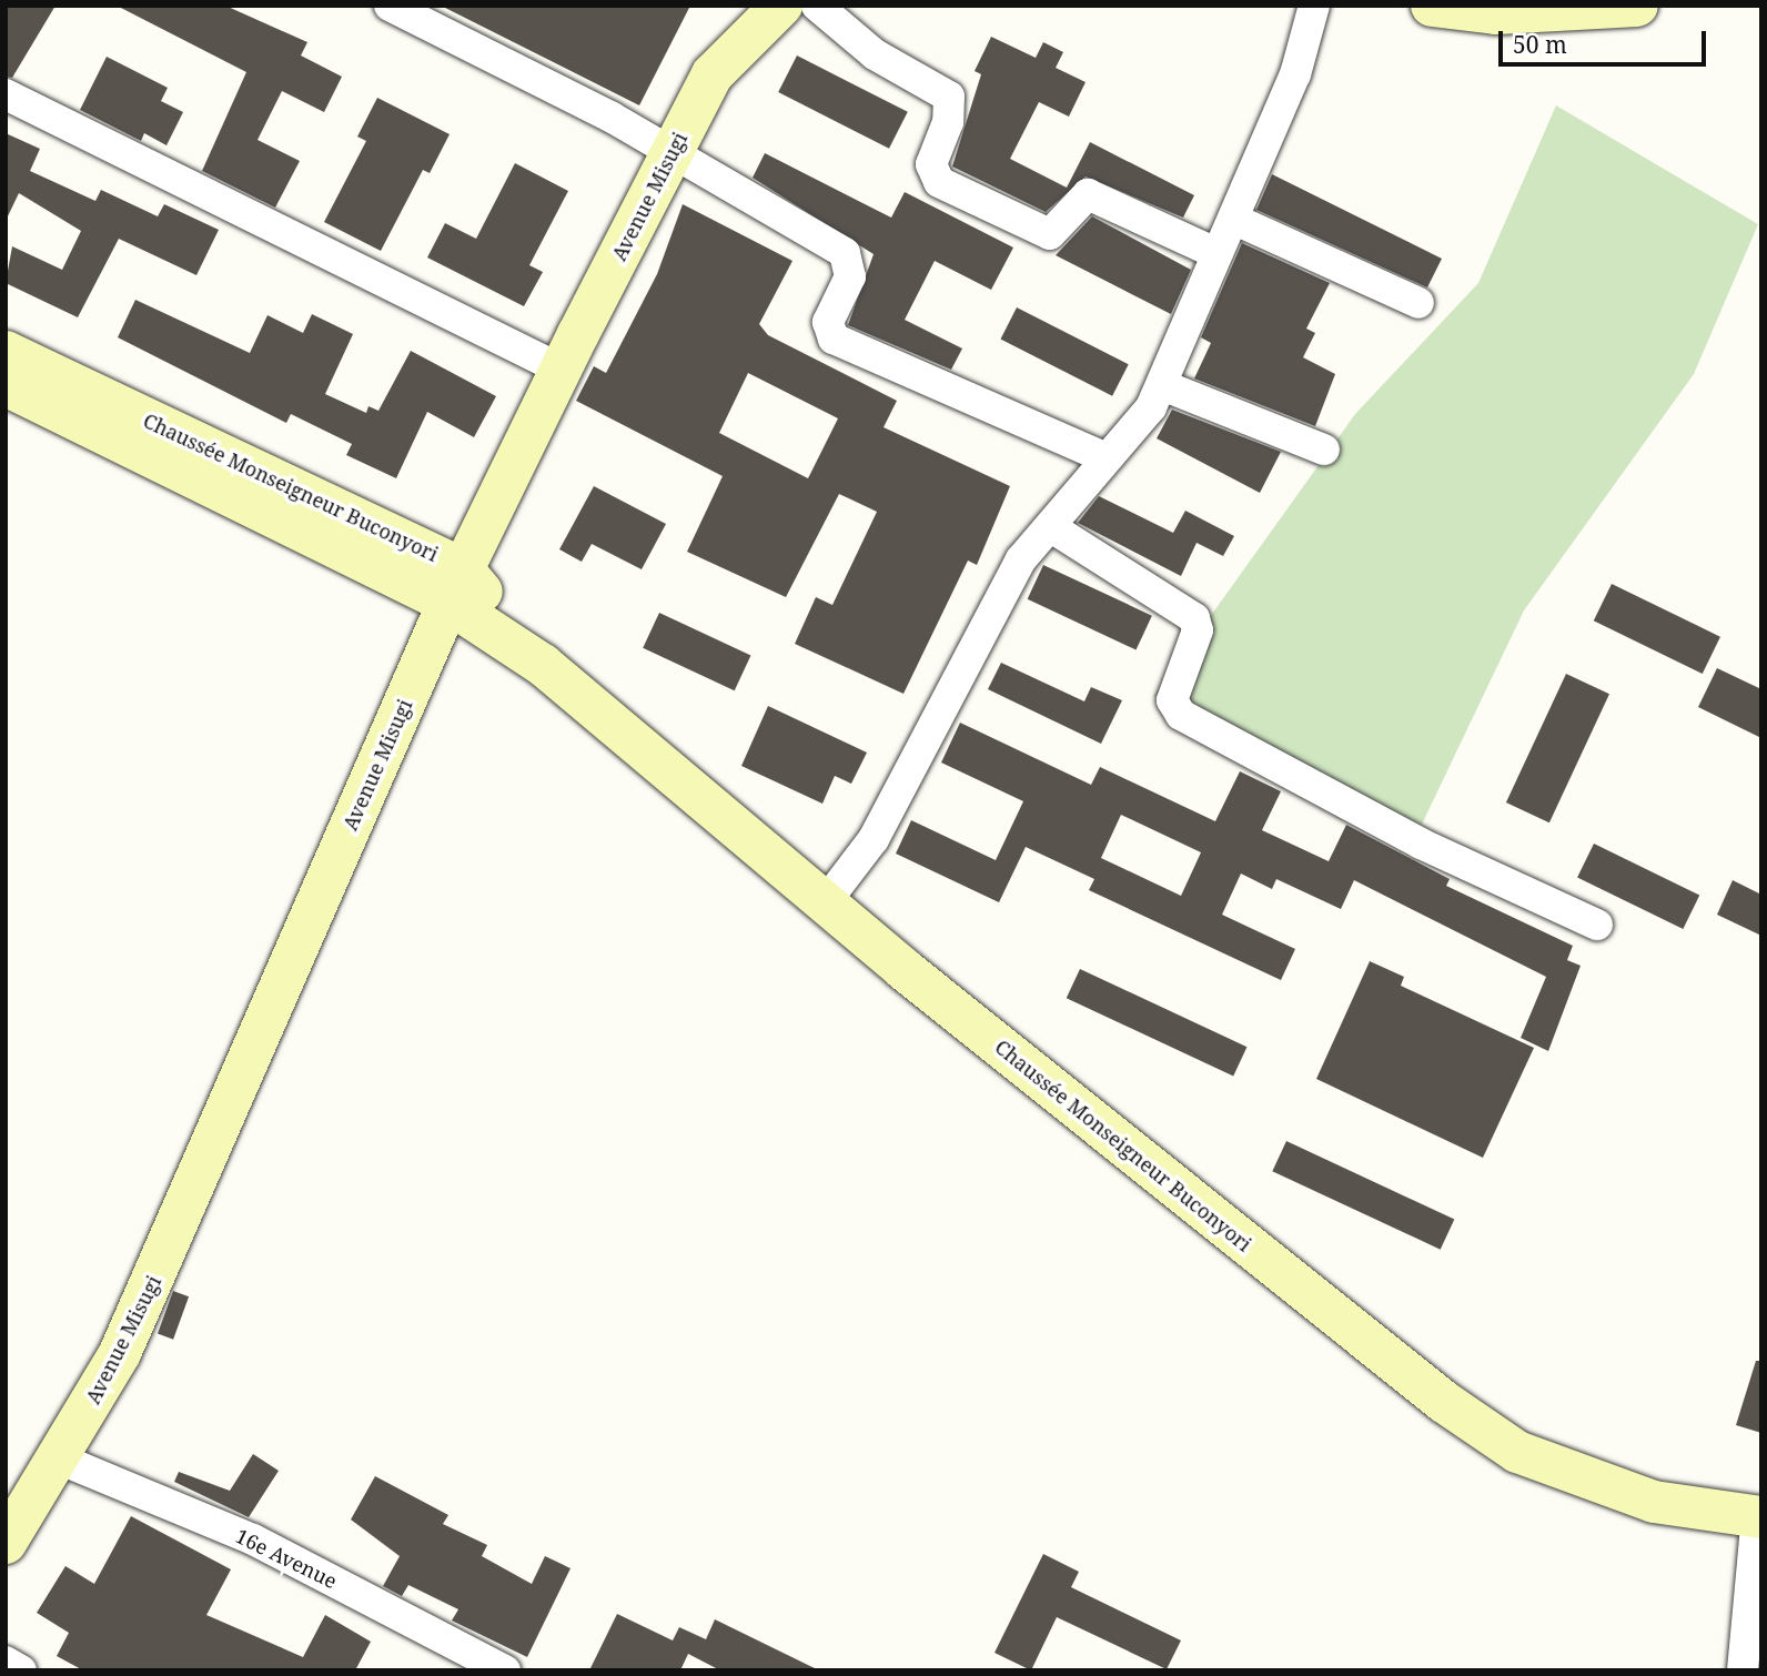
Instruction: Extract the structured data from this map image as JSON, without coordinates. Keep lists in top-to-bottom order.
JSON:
{
  "streets": {
    "street": ["Avenue Misugi", "Chaussée Monseigneur Buconyori", "16e Avenue"]
  },
  "crossings": [
    ["Avenue Misugi", "Chaussée Monseigneur Buconyori"],
    ["Avenue Misugi", "16e Avenue"]
  ],
  "scale_bar": "50 m"
}
